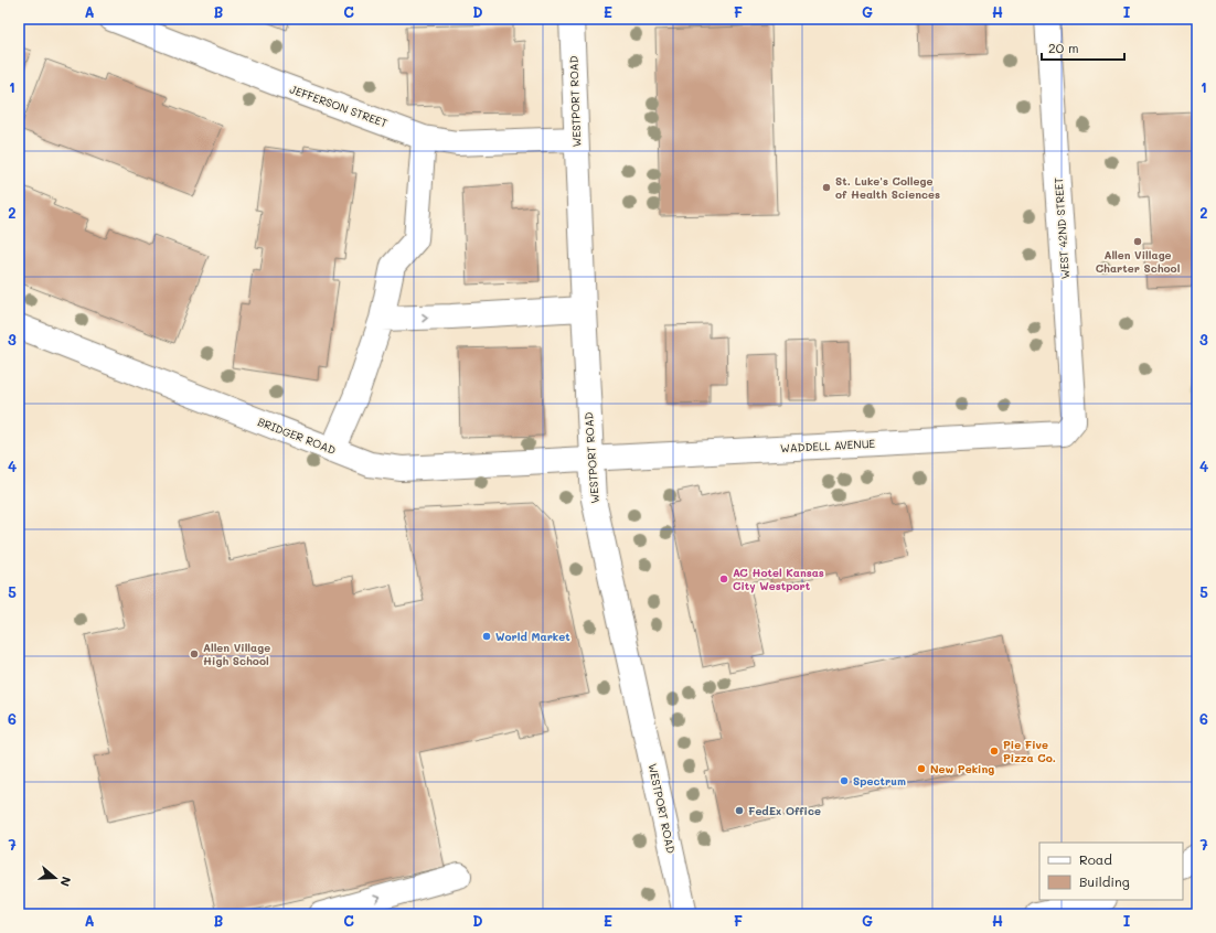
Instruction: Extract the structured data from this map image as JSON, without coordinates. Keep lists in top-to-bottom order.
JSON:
{
  "streets": {
    "street": [
      "WESTPORT ROAD",
      "JEFFERSON STREET",
      "WEST 42ND STREET",
      "BRIDGER ROAD",
      "WADDELL AVENUE"
    ]
  },
  "crossings": [
    ["WESTPORT ROAD", "JEFFERSON STREET"],
    ["WESTPORT ROAD", "BRIDGER ROAD"],
    ["WESTPORT ROAD", "WADDELL AVENUE"],
    ["WEST 42ND STREET", "WADDELL AVENUE"],
    ["BRIDGER ROAD", "WADDELL AVENUE"]
  ],
  "places": [
    "St. Luke's College of Health Sciences",
    "Allen Village Charter School",
    "AC Hotel Kansas City Westport",
    "World Market",
    "Allen Village High School",
    "Pie Five Pizza Co.",
    "New Peking",
    "Spectrum",
    "FedEx Office"
  ],
  "legend": ["Road", "Building"],
  "scale_bar": "20 m",
  "north": "right",
  "grid": {
    "columns": [
      "A",
      "B",
      "C",
      "D",
      "E",
      "F",
      "G",
      "H",
      "I"
    ],
    "rows": [
      "1",
      "2",
      "3",
      "4",
      "5",
      "6",
      "7"
    ]
  }
}
